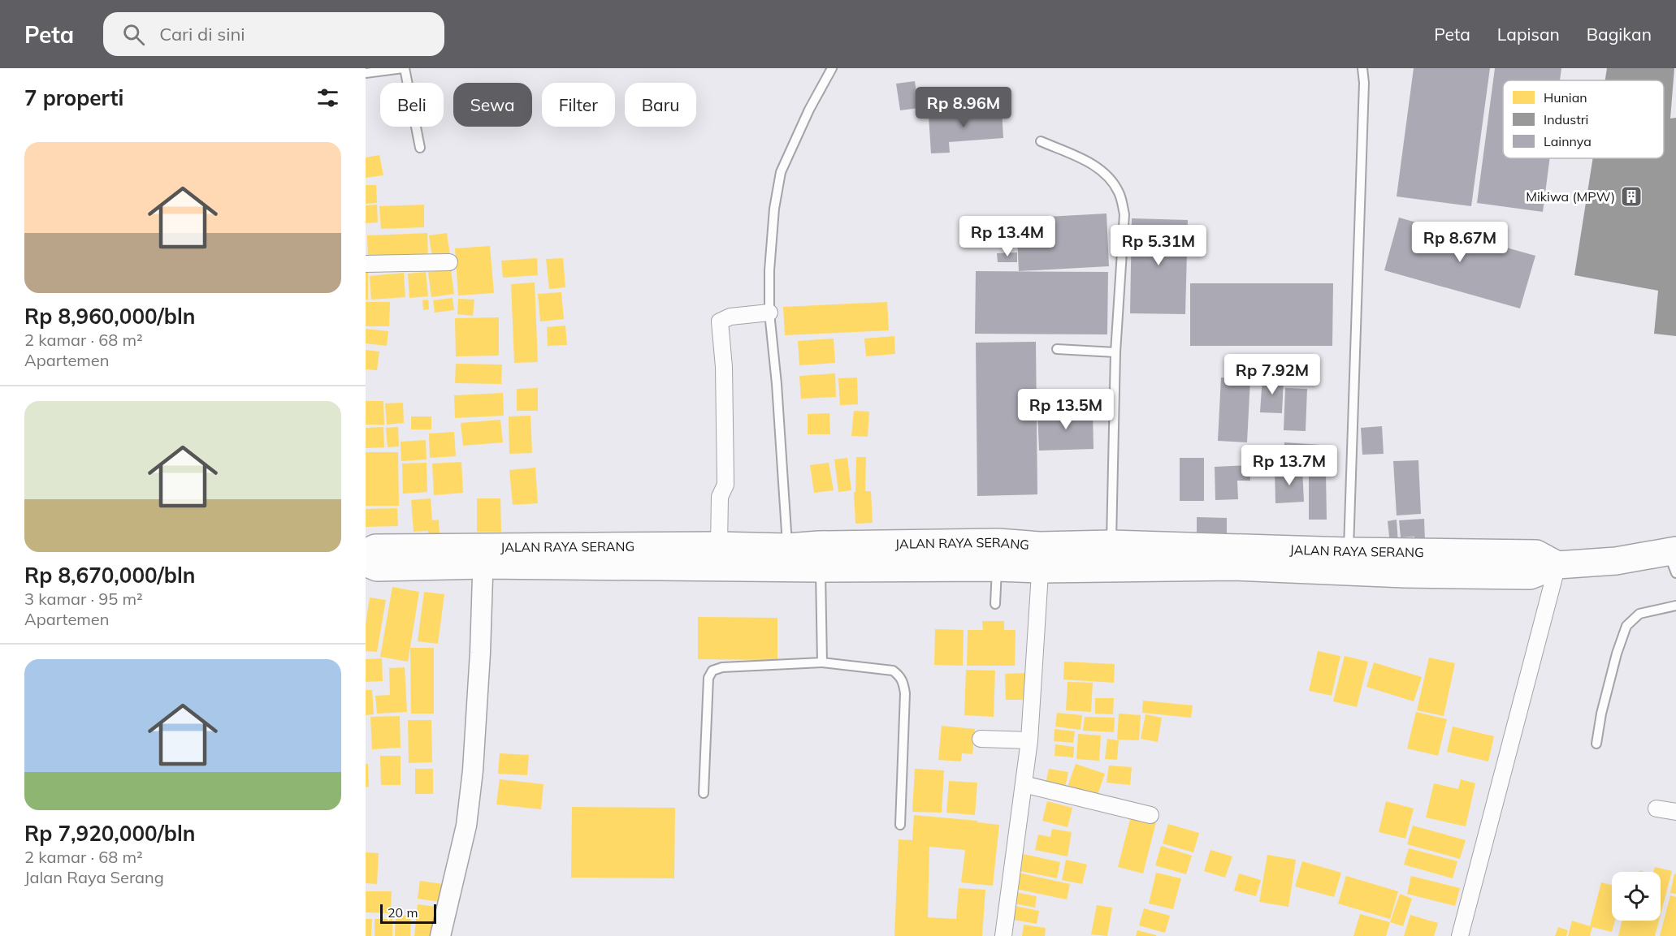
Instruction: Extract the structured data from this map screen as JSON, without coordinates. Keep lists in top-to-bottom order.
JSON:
{
  "streets": {
    "highway": ["JALAN RAYA SERANG"]
  },
  "places": {
    "building": ["Mikiwa (MPW)"]
  },
  "legend": ["Hunian", "Industri", "Lainnya"],
  "scale_bar": "20 m",
  "page": {
    "header": "Peta",
    "search": "Cari di sini",
    "nav": ["Peta", "Lapisan", "Bagikan"],
    "heading": "7 properti",
    "chip": [
      "Beli",
      "Sewa",
      "Filter",
      "Baru"
    ],
    "price": [
      "Rp 8.96M",
      "Rp 13.4M",
      "Rp 8.67M",
      "Rp 5.31M",
      "Rp 7.92M",
      "Rp 13.5M",
      "Rp 13.7M"
    ],
    "list": [
      {
        "name": "Rp 8,960,000/bln",
        "note": "2 kamar · 68 m² · Apartemen"
      },
      {
        "name": "Rp 8,670,000/bln",
        "note": "3 kamar · 95 m² · Apartemen"
      },
      {
        "name": "Rp 7,920,000/bln",
        "note": "2 kamar · 68 m² · Jalan Raya Serang"
      }
    ],
    "scale": "20 m"
  }
}
